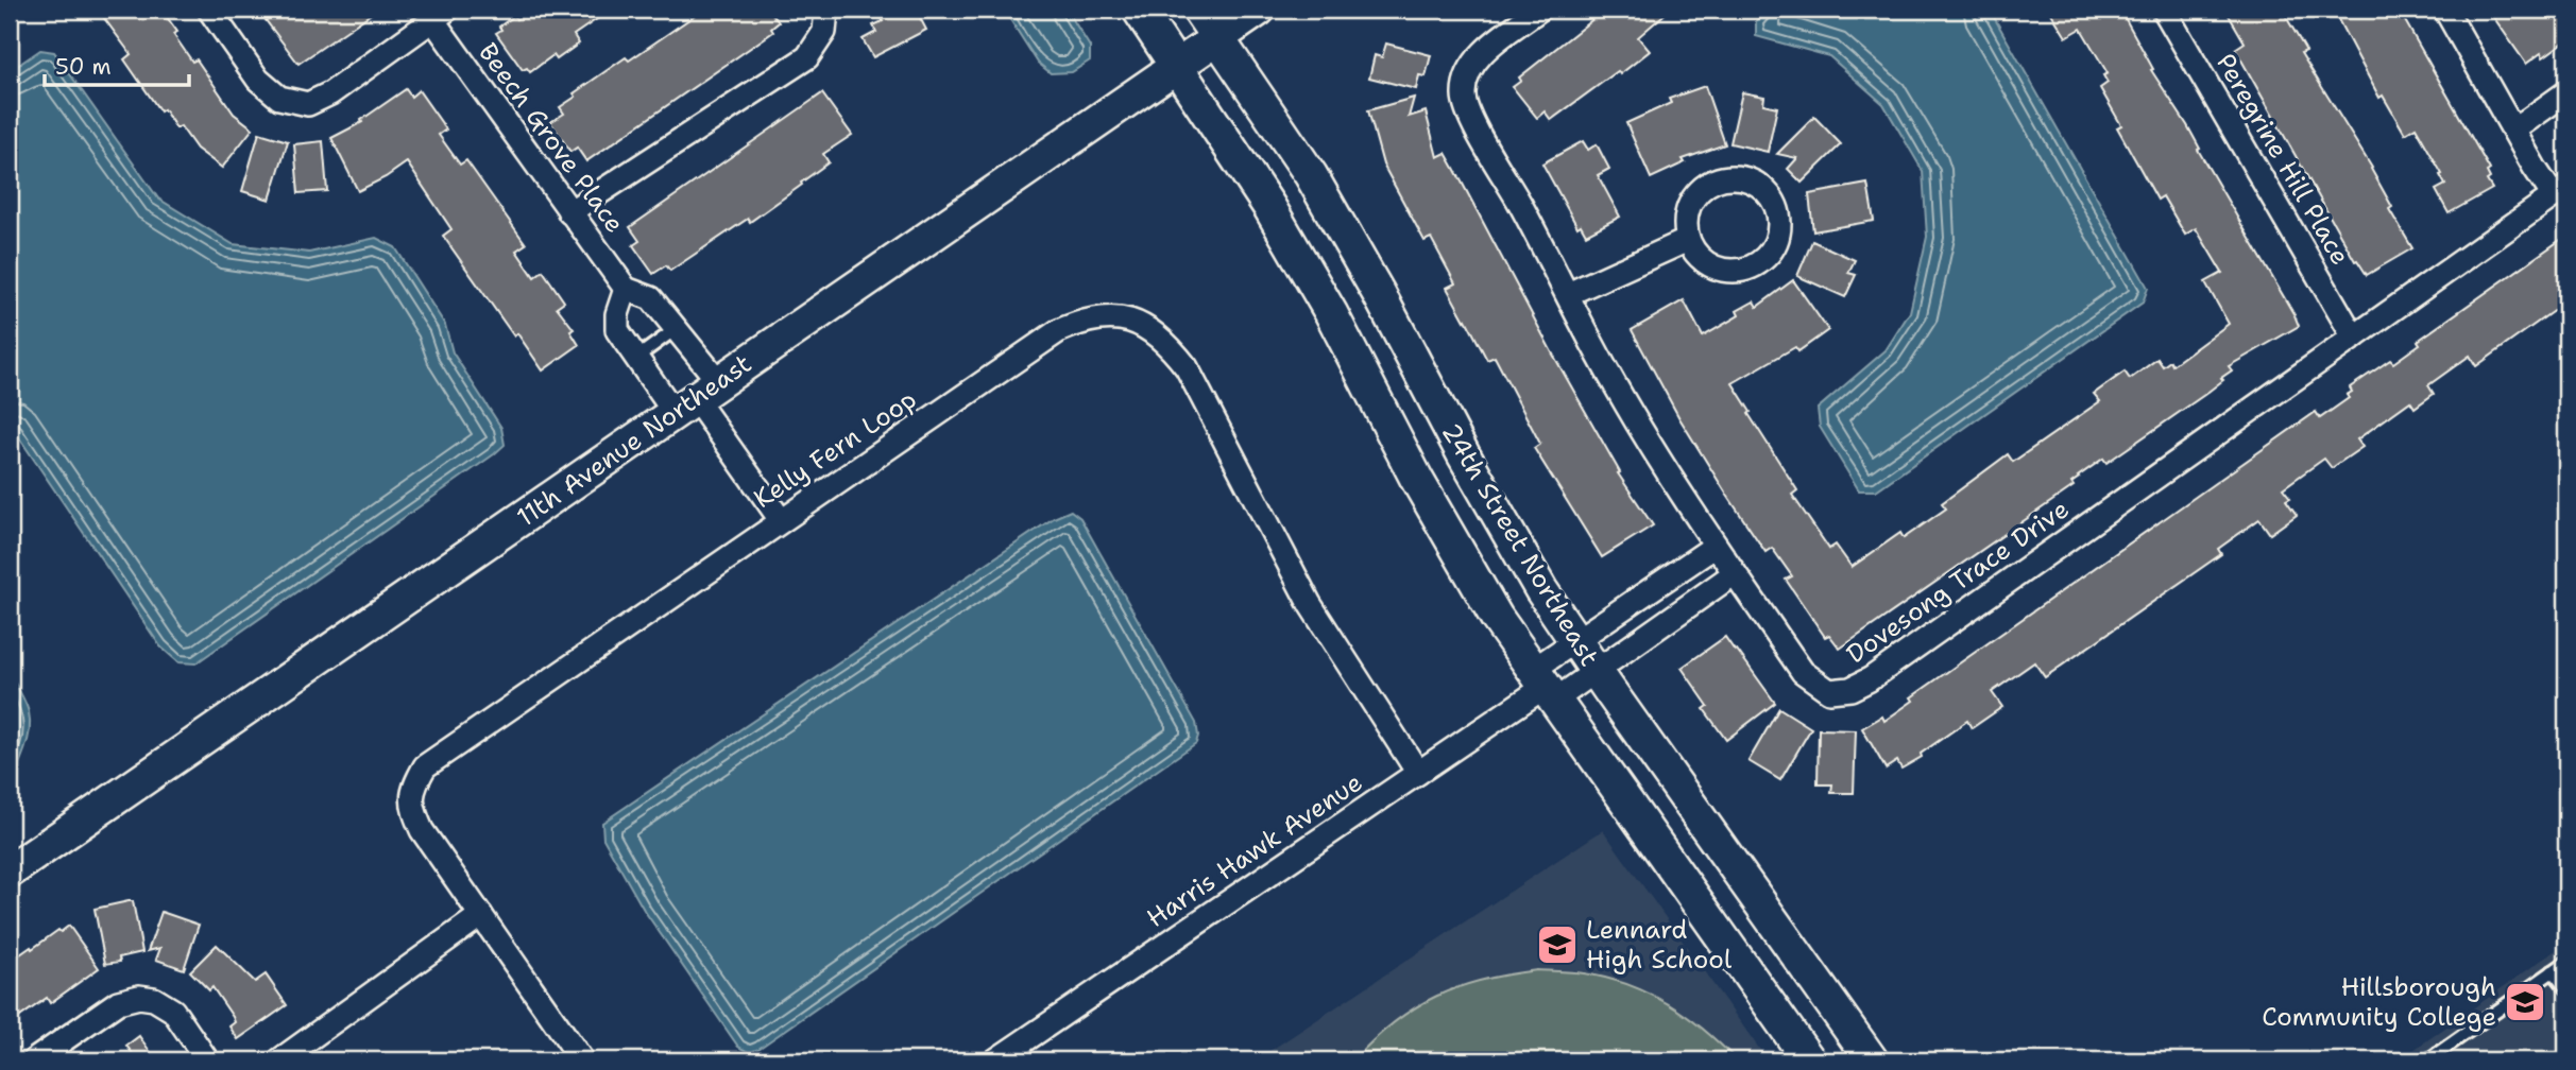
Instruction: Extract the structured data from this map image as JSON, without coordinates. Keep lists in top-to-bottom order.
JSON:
{
  "streets": {
    "street": [
      "Beech Grove Place",
      "Peregrine Hill Place",
      "11th Avenue Northeast",
      "Kelly Fern Loop",
      "24th Street Northeast",
      "Dovesong Trace Drive",
      "Harris Hawk Avenue"
    ]
  },
  "crossings": [
    ["Beech Grove Place", "11th Avenue Northeast"],
    ["Peregrine Hill Place", "Dovesong Trace Drive"],
    ["11th Avenue Northeast", "24th Street Northeast"],
    ["Kelly Fern Loop", "Harris Hawk Avenue"],
    ["24th Street Northeast", "Harris Hawk Avenue"]
  ],
  "places": {
    "school or university": ["Lennard High School", "Hillsborough Community College"]
  },
  "scale_bar": "50 m"
}
